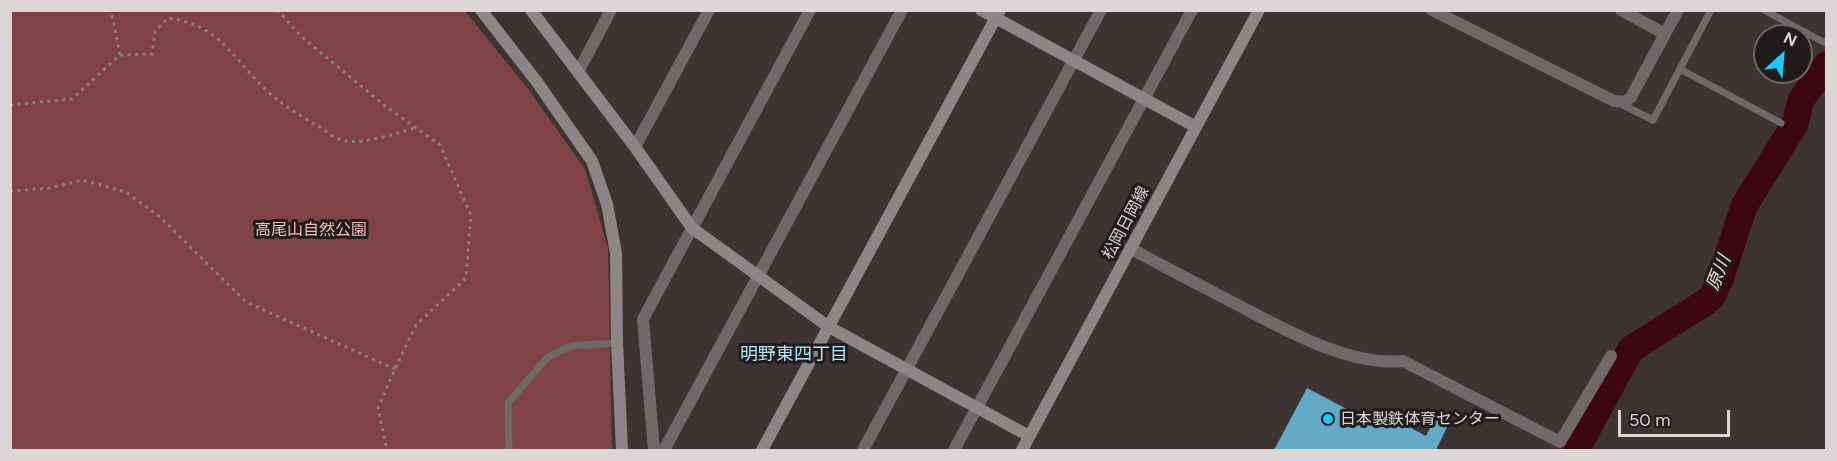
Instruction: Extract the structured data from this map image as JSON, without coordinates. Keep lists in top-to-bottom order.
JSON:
{
  "streets": {
    "street": ["松岡日岡線"]
  },
  "districts": ["明野東四丁目"],
  "water": ["原川"],
  "parks": ["高尾山自然公園"],
  "places": ["日本製鉄体育センター"],
  "scale_bar": "50 m",
  "north": "top right"
}
